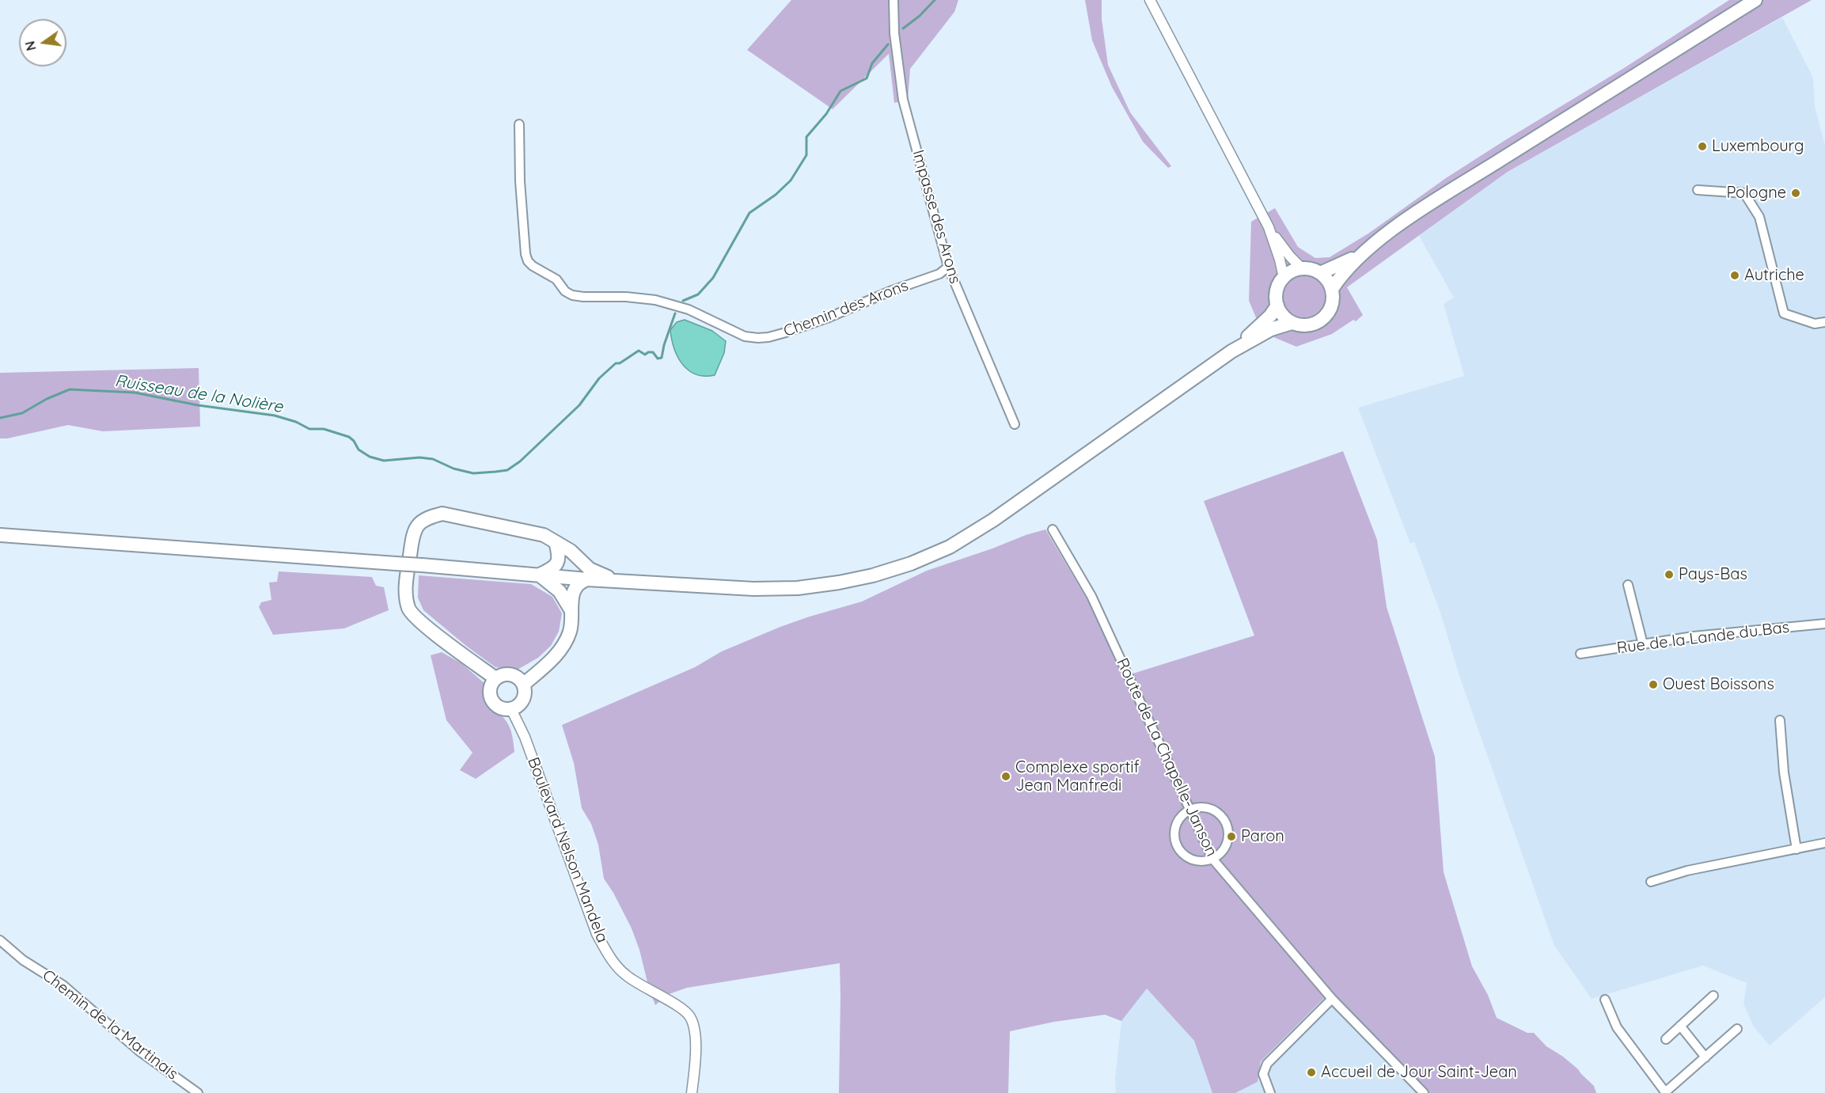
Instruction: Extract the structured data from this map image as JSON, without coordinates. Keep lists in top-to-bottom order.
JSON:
{
  "streets": {
    "street": [
      "Impasse des Arons",
      "Chemin des Arons",
      "Rue de la Lande du Bas",
      "Route de La Chapelle-Janson",
      "Boulevard Nelson Mandela",
      "Chemin de la Martinais"
    ]
  },
  "crossings": [
    ["Impasse des Arons", "Chemin des Arons"]
  ],
  "water": ["Ruisseau de la Nolière"],
  "places": [
    "Luxembourg",
    "Pologne",
    "Autriche",
    "Pays-Bas",
    "Ouest Boissons",
    "Complexe sportif Jean Manfredi",
    "Paron",
    "Accueil de Jour Saint-Jean"
  ],
  "north": "left"
}
